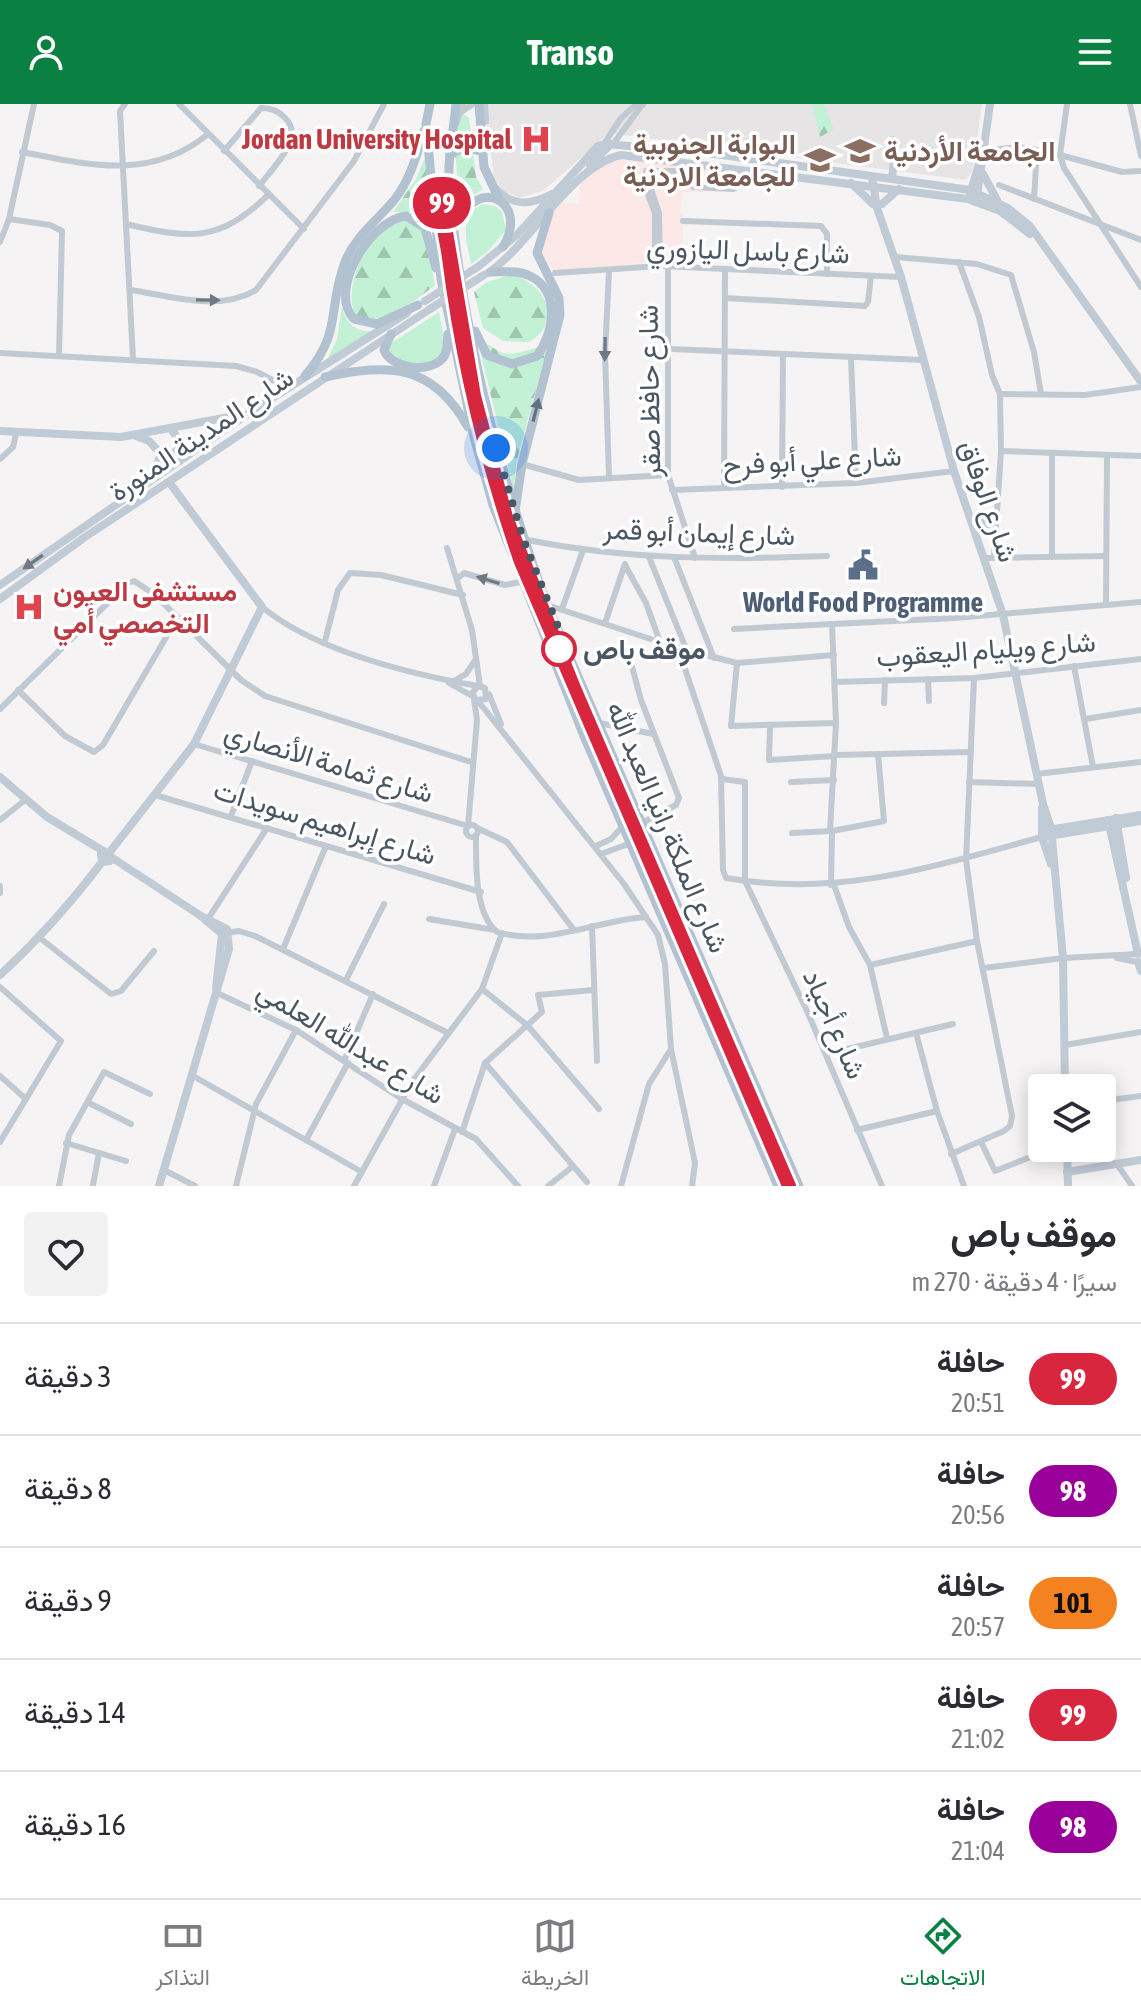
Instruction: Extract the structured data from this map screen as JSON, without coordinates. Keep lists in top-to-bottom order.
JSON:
{
  "streets": {
    "main road": ["شارع الملكة رانيا العبد الله"],
    "street": [
      "شارع باسل اليازوري",
      "شارع حافظ صقر",
      "شارع المدينة المنورة",
      "شارع علي أبو فرح",
      "شارع الوفاق",
      "شارع إيمان أبو قمر",
      "شارع ويليام اليعقوب",
      "شارع ثمامة الأنصاري",
      "شارع إبراهيم سويدات",
      "شارع أجياد",
      "شارع عبدالله العلمي"
    ]
  },
  "crossings": [
    ["شارع باسل اليازوري", "شارع حافظ صقر"],
    ["شارع باسل اليازوري", "شارع الوفاق"],
    ["شارع حافظ صقر", "شارع علي أبو فرح"],
    ["شارع حافظ صقر", "شارع إيمان أبو قمر"],
    ["شارع علي أبو فرح", "شارع الوفاق"],
    ["شارع الوفاق", "شارع ويليام اليعقوب"],
    ["شارع إيمان أبو قمر", "شارع الملكة رانيا العبد الله"]
  ],
  "one_way": ["شارع باسل اليازوري"],
  "places": {
    "hospital": ["Jordan University Hospital", "مستشفى العيون التخصصي أمي"],
    "school or university": ["الجامعة الأردنية", "البوابة الجنوبية للجامعة الاردنية"],
    "public building": ["World Food Programme"],
    "other": ["موقف باص"]
  },
  "lines": ["bus line 99"],
  "page": {
    "header": "Transo",
    "on_map": "99",
    "heading": ["موقف باص", "سيرًا · 4 دقيقة · 270 m"],
    "list": [
      {
        "mark": "99",
        "name": "حافلة",
        "note": "20:51",
        "value": "3 دقيقة"
      },
      {
        "mark": "98",
        "name": "حافلة",
        "note": "20:56",
        "value": "8 دقيقة"
      },
      {
        "mark": "101",
        "name": "حافلة",
        "note": "20:57",
        "value": "9 دقيقة"
      },
      {
        "mark": "99",
        "name": "حافلة",
        "note": "21:02",
        "value": "14 دقيقة"
      },
      {
        "mark": "98",
        "name": "حافلة",
        "note": "21:04",
        "value": "16 دقيقة"
      }
    ],
    "tabs": ["الاتجاهات", "الخريطة", "التذاكر"]
  }
}
